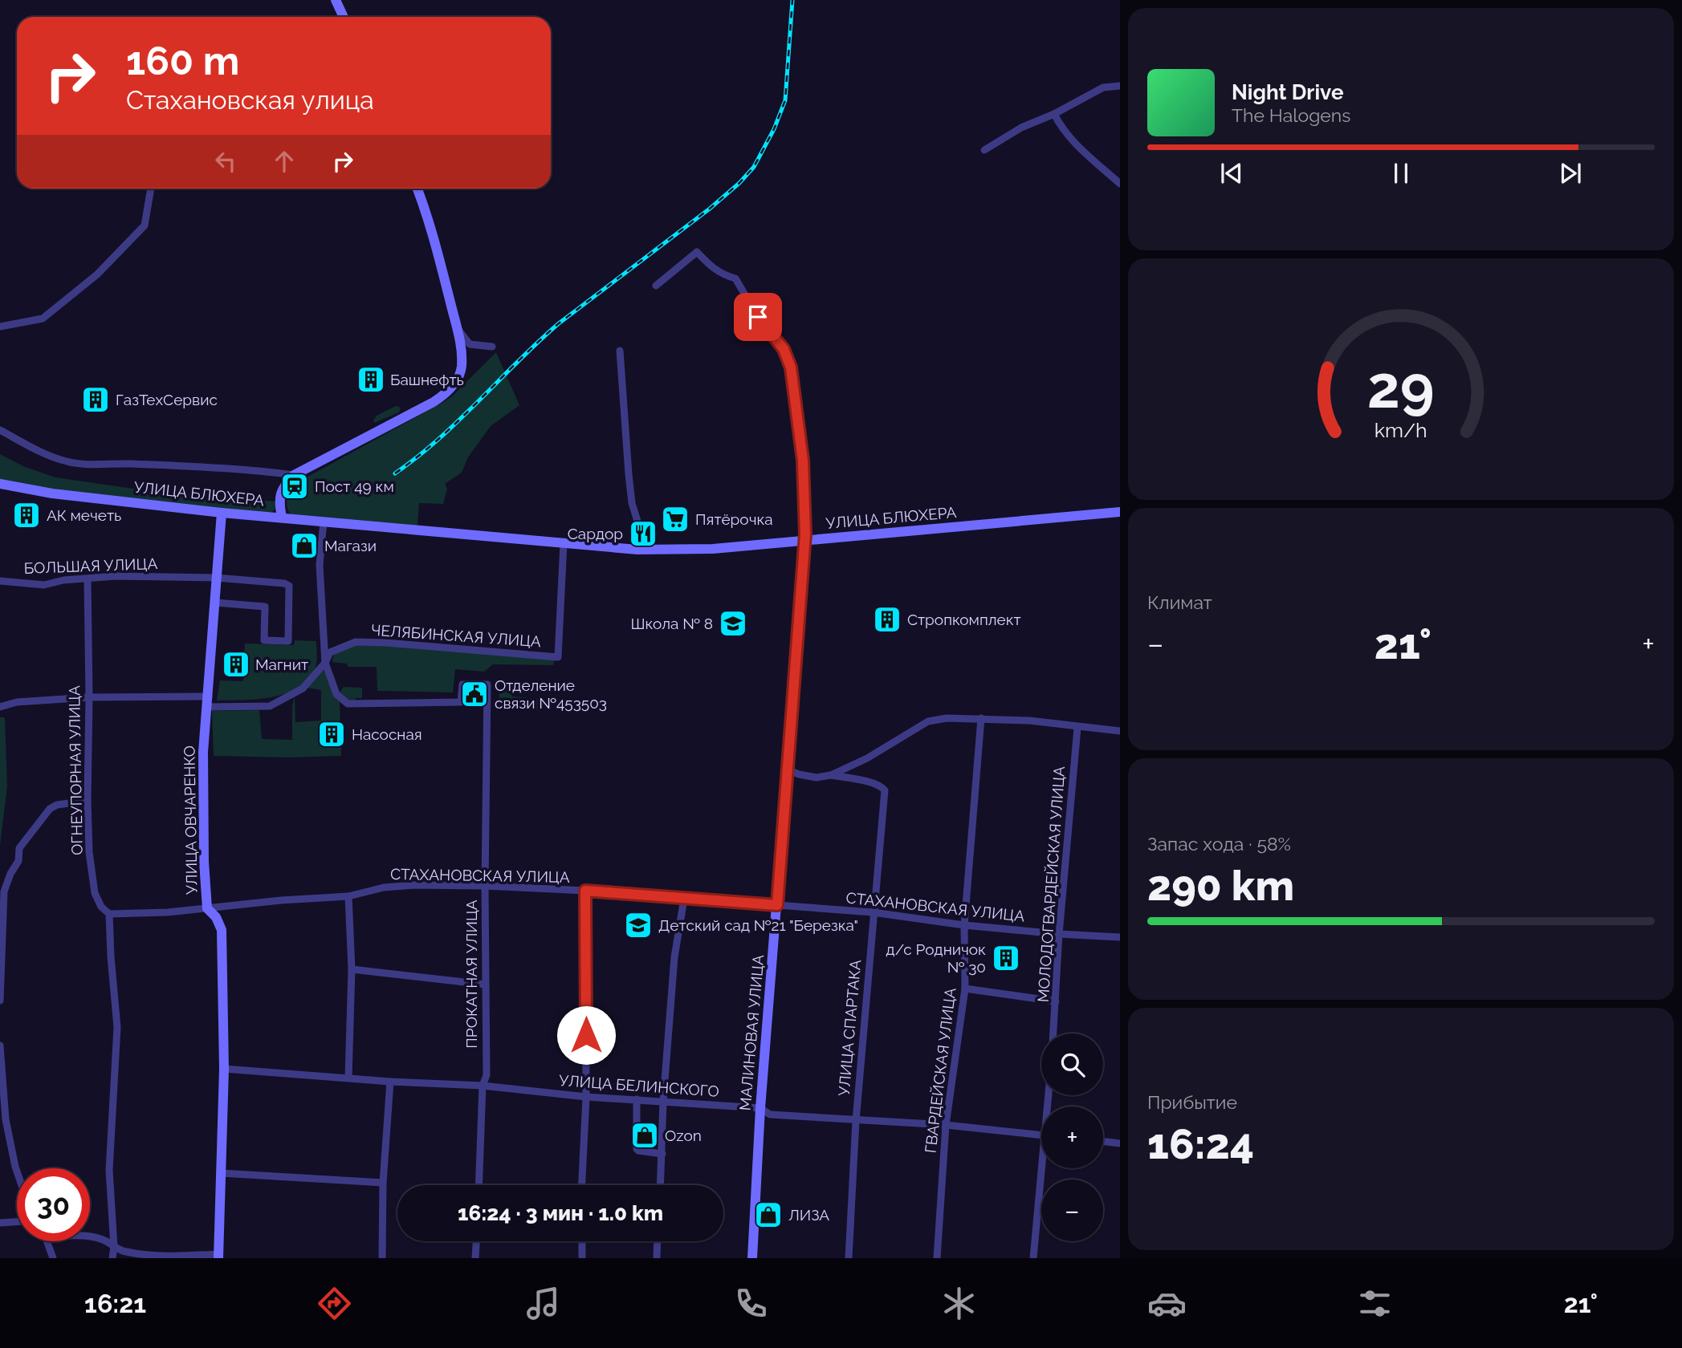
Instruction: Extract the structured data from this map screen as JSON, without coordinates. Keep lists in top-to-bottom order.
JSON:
{
  "streets": {
    "main road": ["УЛИЦА БЛЮХЕРА", "УЛИЦА ОВЧАРЕНКО", "МАЛИНОВАЯ УЛИЦА"],
    "street": [
      "БОЛЬШАЯ УЛИЦА",
      "ЧЕЛЯБИНСКАЯ УЛИЦА",
      "ОГНЕУПОРНАЯ УЛИЦА",
      "СТАХАНОВСКАЯ УЛИЦА",
      "МОЛОДОГВАРДЕЙСКАЯ УЛИЦА",
      "ПРОКАТНАЯ УЛИЦА",
      "УЛИЦА СПАРТАКА",
      "ГВАРДЕЙСКАЯ УЛИЦА",
      "УЛИЦА БЕЛИНСКОГО"
    ]
  },
  "crossings": [
    ["УЛИЦА БЛЮХЕРА", "ЧЕЛЯБИНСКАЯ УЛИЦА"],
    ["УЛИЦА БЛЮХЕРА", "УЛИЦА ОВЧАРЕНКО"],
    ["УЛИЦА БЛЮХЕРА", "МАЛИНОВАЯ УЛИЦА"],
    ["БОЛЬШАЯ УЛИЦА", "ОГНЕУПОРНАЯ УЛИЦА"],
    ["БОЛЬШАЯ УЛИЦА", "УЛИЦА ОВЧАРЕНКО"],
    ["ЧЕЛЯБИНСКАЯ УЛИЦА", "ОГНЕУПОРНАЯ УЛИЦА"],
    ["ЧЕЛЯБИНСКАЯ УЛИЦА", "УЛИЦА ОВЧАРЕНКО"],
    ["ЧЕЛЯБИНСКАЯ УЛИЦА", "ПРОКАТНАЯ УЛИЦА"],
    ["ОГНЕУПОРНАЯ УЛИЦА", "СТАХАНОВСКАЯ УЛИЦА"],
    ["УЛИЦА ОВЧАРЕНКО", "СТАХАНОВСКАЯ УЛИЦА"],
    ["УЛИЦА ОВЧАРЕНКО", "УЛИЦА БЕЛИНСКОГО"],
    ["СТАХАНОВСКАЯ УЛИЦА", "МОЛОДОГВАРДЕЙСКАЯ УЛИЦА"],
    ["СТАХАНОВСКАЯ УЛИЦА", "ПРОКАТНАЯ УЛИЦА"],
    ["СТАХАНОВСКАЯ УЛИЦА", "УЛИЦА СПАРТАКА"],
    ["СТАХАНОВСКАЯ УЛИЦА", "МАЛИНОВАЯ УЛИЦА"],
    ["СТАХАНОВСКАЯ УЛИЦА", "ГВАРДЕЙСКАЯ УЛИЦА"],
    ["ПРОКАТНАЯ УЛИЦА", "УЛИЦА БЕЛИНСКОГО"],
    ["УЛИЦА СПАРТАКА", "УЛИЦА БЕЛИНСКОГО"],
    ["МАЛИНОВАЯ УЛИЦА", "УЛИЦА БЕЛИНСКОГО"],
    ["ГВАРДЕЙСКАЯ УЛИЦА", "УЛИЦА БЕЛИНСКОГО"]
  ],
  "places": {
    "building": [
      "Башнефть",
      "ГазТехСервис",
      "АК мечеть",
      "Стропкомплект",
      "Магнит",
      "Насосная",
      "д/с Родничок № 30"
    ],
    "station": ["Пост 49 км"],
    "supermarket": ["Пятёрочка"],
    "restaurant": ["Сардор"],
    "shop": ["Магази", "Ozon", "ЛИЗА"],
    "school or university": ["Школа № 8", "Детский сад №21 \"Березка\""],
    "public building": ["Отделение связи №453503"]
  },
  "page": {
    "turn": ["160 m", "Стахановская улица"],
    "song": ["Night Drive", "The Halogens"],
    "tile": [
      "Климат",
      ["Запас хода · 58%", "290 km"],
      ["Прибытие", "16:24"]
    ],
    "heat": ["−", "21°", "+"],
    "map_buttons": ["+", "−"],
    "limit": "30",
    "trip": "16:24 · 3 мин · 1.0 km",
    "tabs": ["16:21", "21°"],
    "gauge": ["29", "km/h"]
  }
}
